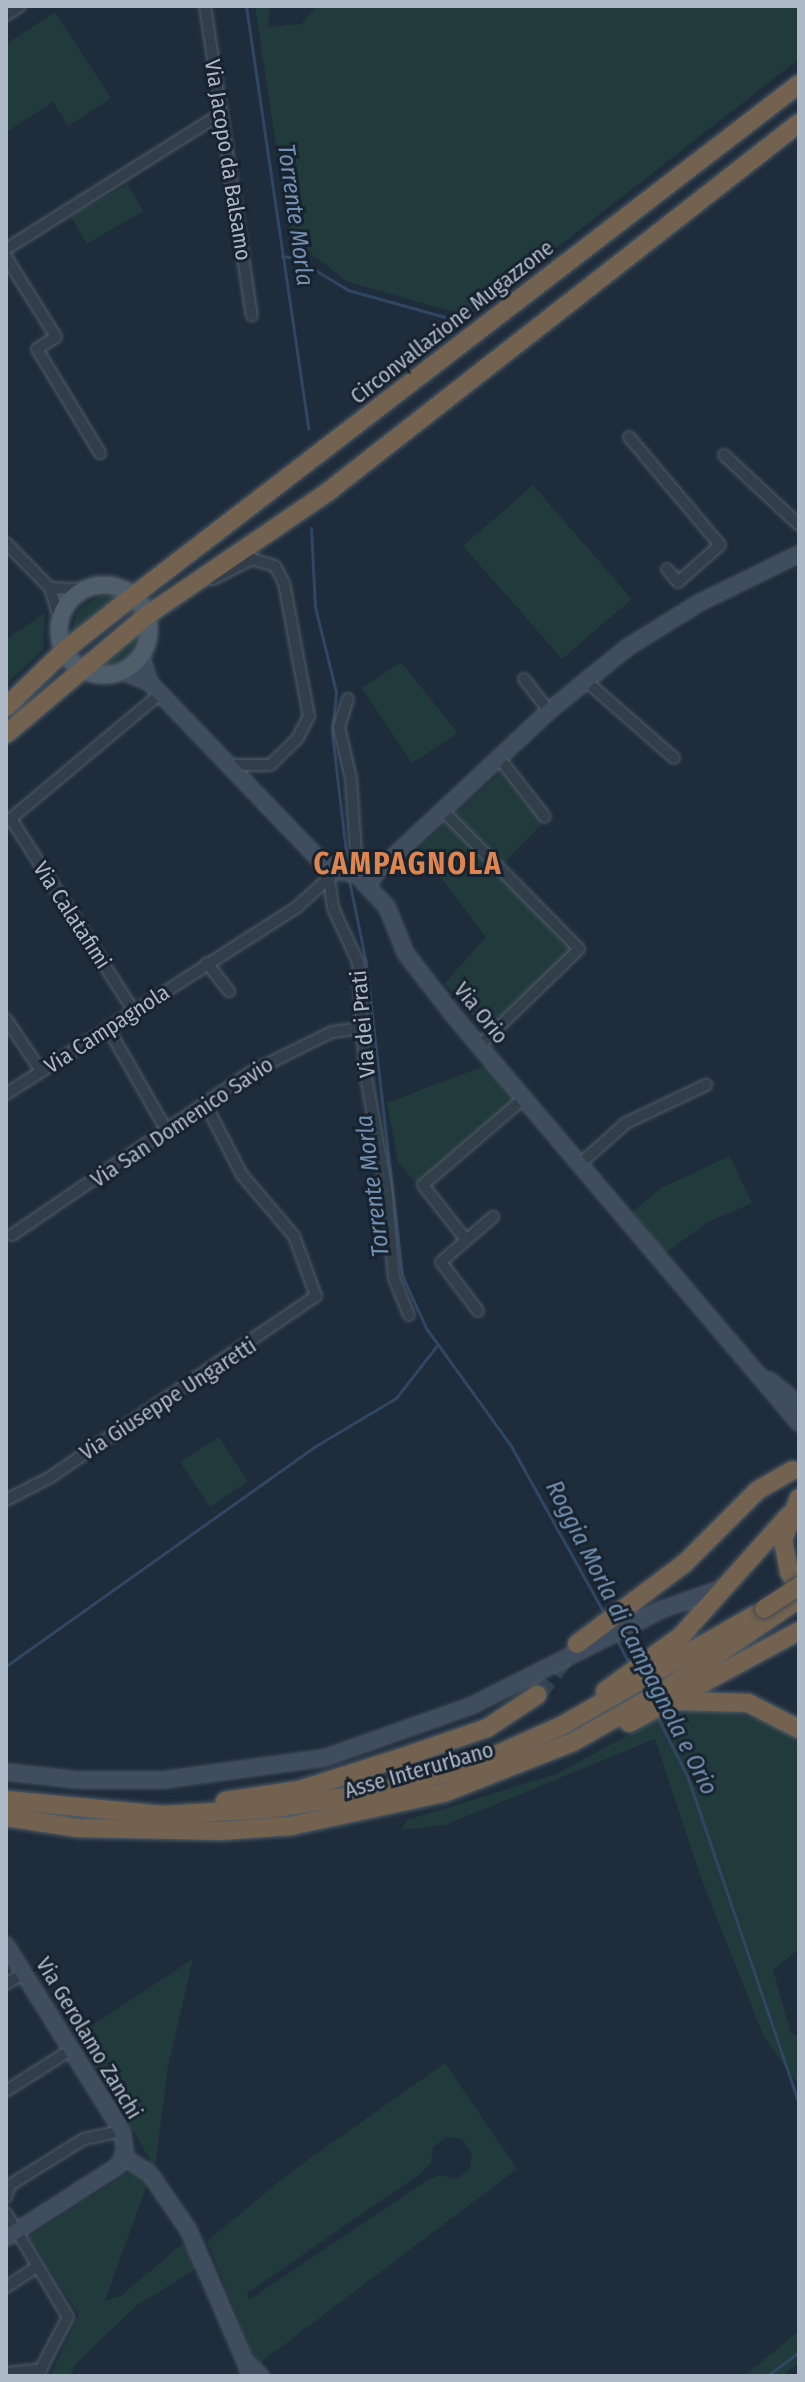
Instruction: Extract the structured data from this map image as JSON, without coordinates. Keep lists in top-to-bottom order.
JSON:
{
  "streets": {
    "highway": ["Circonvallazione Mugazzone", "Asse Interurbano"],
    "street": [
      "Via Jacopo da Balsamo",
      "Via Calatafimi",
      "Via Orio",
      "Via dei Prati",
      "Via Campagnola",
      "Via San Domenico Savio",
      "Via Giuseppe Ungaretti",
      "Via Gerolamo Zanchi"
    ]
  },
  "crossings": [
    ["Via Calatafimi", "Via Campagnola"],
    ["Via Orio", "Via dei Prati"],
    ["Via Orio", "Via Campagnola"],
    ["Via dei Prati", "Via Campagnola"],
    ["Via dei Prati", "Via San Domenico Savio"],
    ["Via San Domenico Savio", "Via Giuseppe Ungaretti"]
  ],
  "districts": ["CAMPAGNOLA"],
  "water": ["Torrente Morla", "Roggia Morla di Campagnola e Orio"]
}
